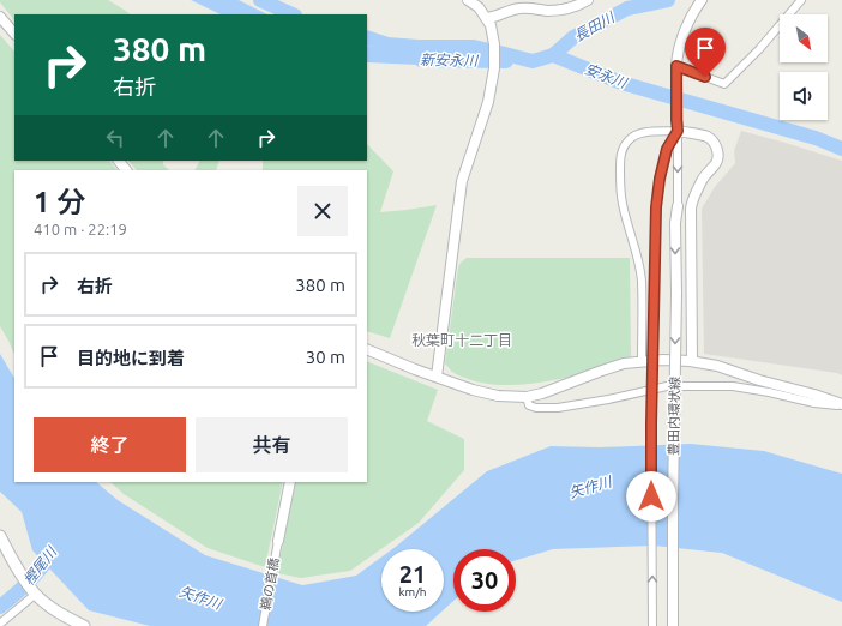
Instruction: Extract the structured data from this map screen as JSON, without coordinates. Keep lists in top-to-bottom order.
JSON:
{
  "streets": {
    "street": ["豊田内環状線", "鵜の首橋"]
  },
  "districts": ["秋葉町十二丁目"],
  "water": [
    "長田川",
    "新安永川",
    "安永川",
    "矢作川",
    "樫尾川"
  ],
  "north": "bottom right",
  "page": {
    "turn": ["380 m", "右折"],
    "heading": ["1 分", "410 m · 22:19"],
    "list": [
      {
        "name": "右折",
        "value": "380 m"
      },
      {
        "name": "目的地に到着",
        "value": "30 m"
      }
    ],
    "buttons": ["終了", "共有"],
    "speed": "21 km/h",
    "limit": "30"
  }
}
